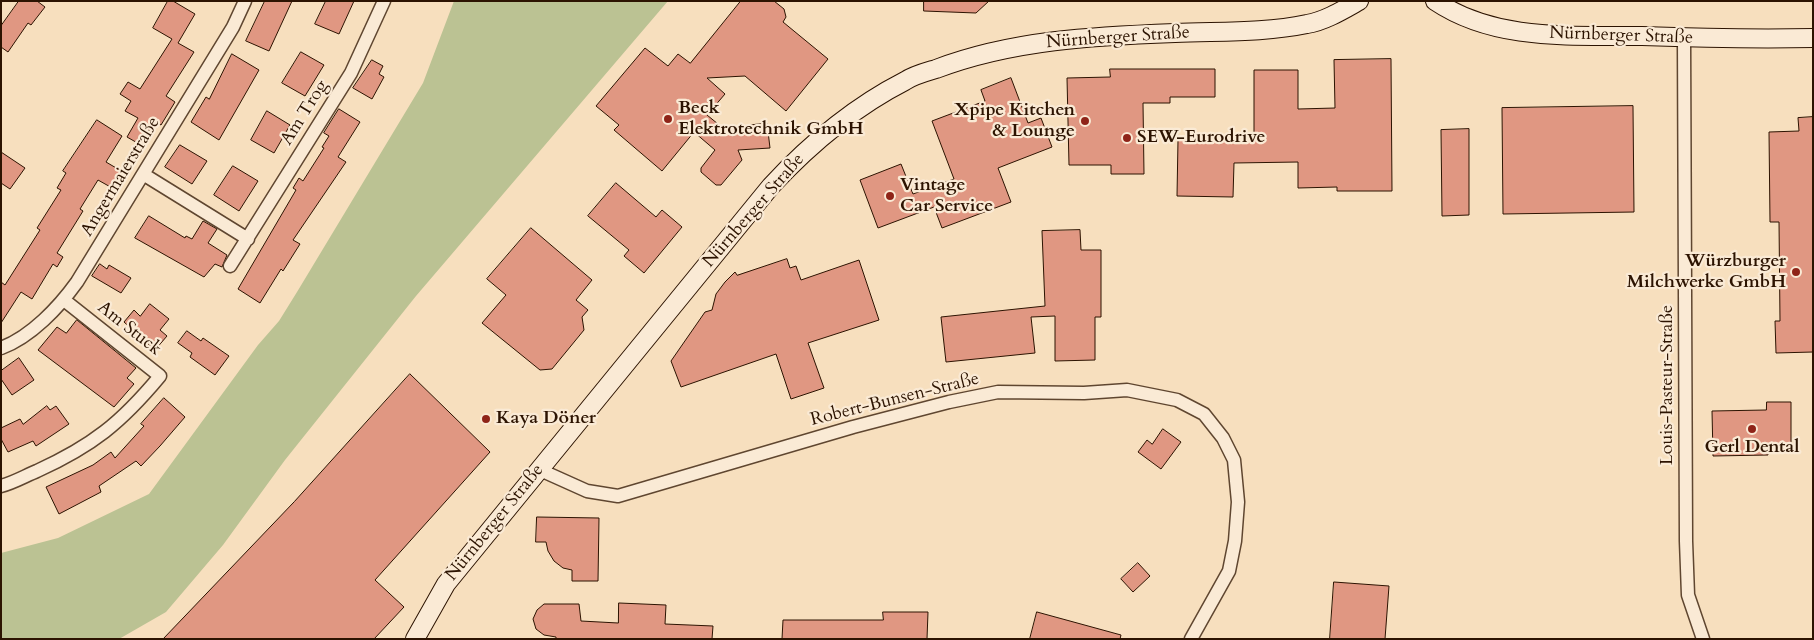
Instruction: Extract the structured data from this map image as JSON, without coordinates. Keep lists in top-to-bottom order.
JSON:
{
  "streets": {
    "street": [
      "Nürnberger Straße",
      "Am Trog",
      "Angermaierstraße",
      "Am Stuck",
      "Louis-Pasteur-Straße",
      "Robert-Bunsen-Straße"
    ]
  },
  "crossings": [
    ["Nürnberger Straße", "Louis-Pasteur-Straße"],
    ["Nürnberger Straße", "Robert-Bunsen-Straße"],
    ["Angermaierstraße", "Am Stuck"]
  ],
  "places": [
    "Beck Elektrotechnik GmbH",
    "Xpipe Kitchen & Lounge",
    "SEW-Eurodrive",
    "Vintage Car Service",
    "Würzburger Milchwerke GmbH",
    "Kaya Döner",
    "Gerl Dental"
  ]
}
